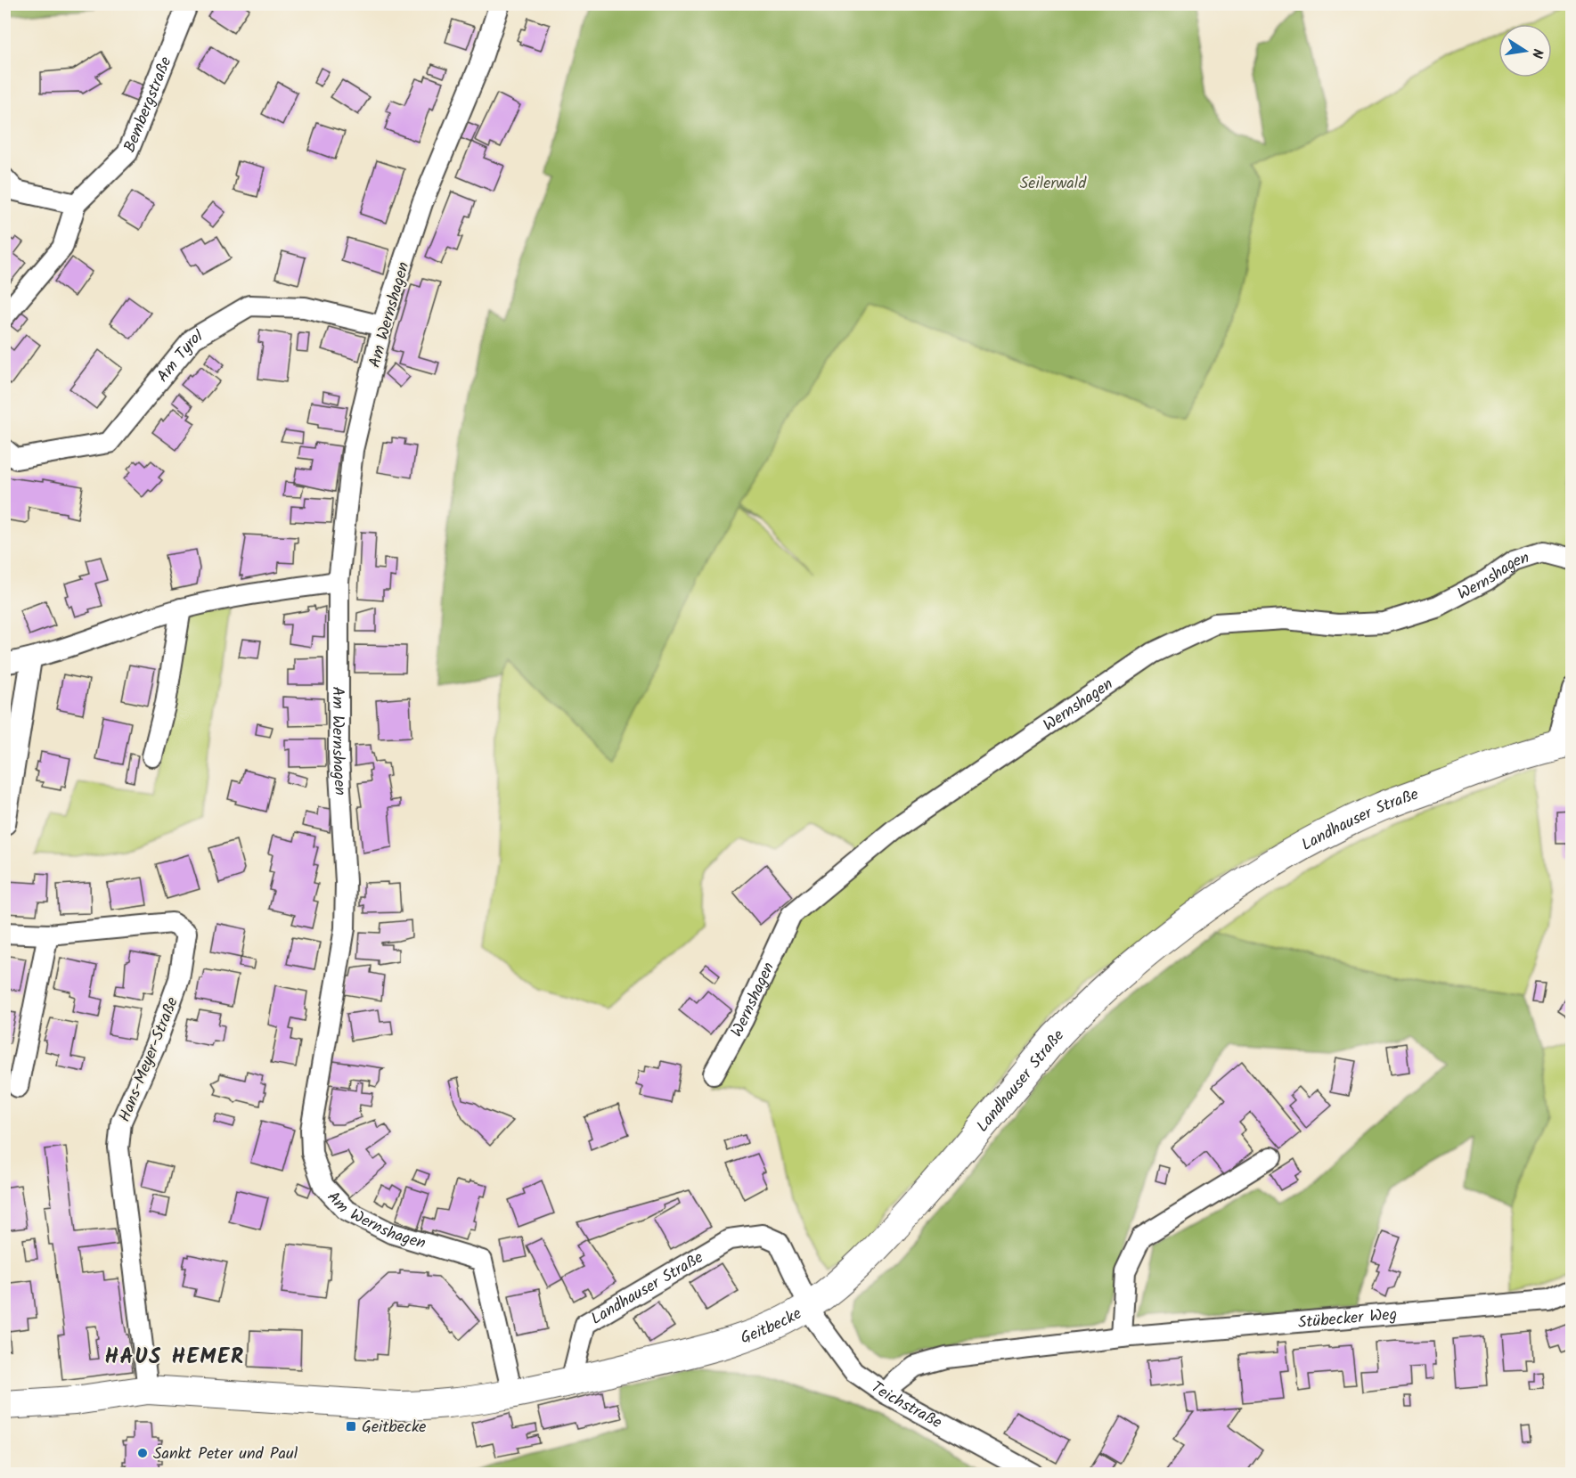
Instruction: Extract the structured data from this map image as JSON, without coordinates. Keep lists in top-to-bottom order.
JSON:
{
  "streets": {
    "street": [
      "Bembergstraße",
      "Am Wernshagen",
      "Am Tyrol",
      "Wernshagen",
      "Landhauser Straße",
      "Hans-Meyer-Straße",
      "Stübecker Weg",
      "Geitbecke",
      "Teichstraße"
    ]
  },
  "crossings": [
    ["Am Wernshagen", "Am Tyrol"],
    ["Am Wernshagen", "Geitbecke"],
    ["Landhauser Straße", "Geitbecke"],
    ["Landhauser Straße", "Teichstraße"],
    ["Hans-Meyer-Straße", "Geitbecke"],
    ["Stübecker Weg", "Teichstraße"],
    ["Geitbecke", "Teichstraße"]
  ],
  "districts": ["HAUS HEMER"],
  "parks": ["Seilerwald"],
  "places": {
    "transit": ["Geitbecke"],
    "other": ["Sankt Peter und Paul"]
  },
  "north": "right"
}
